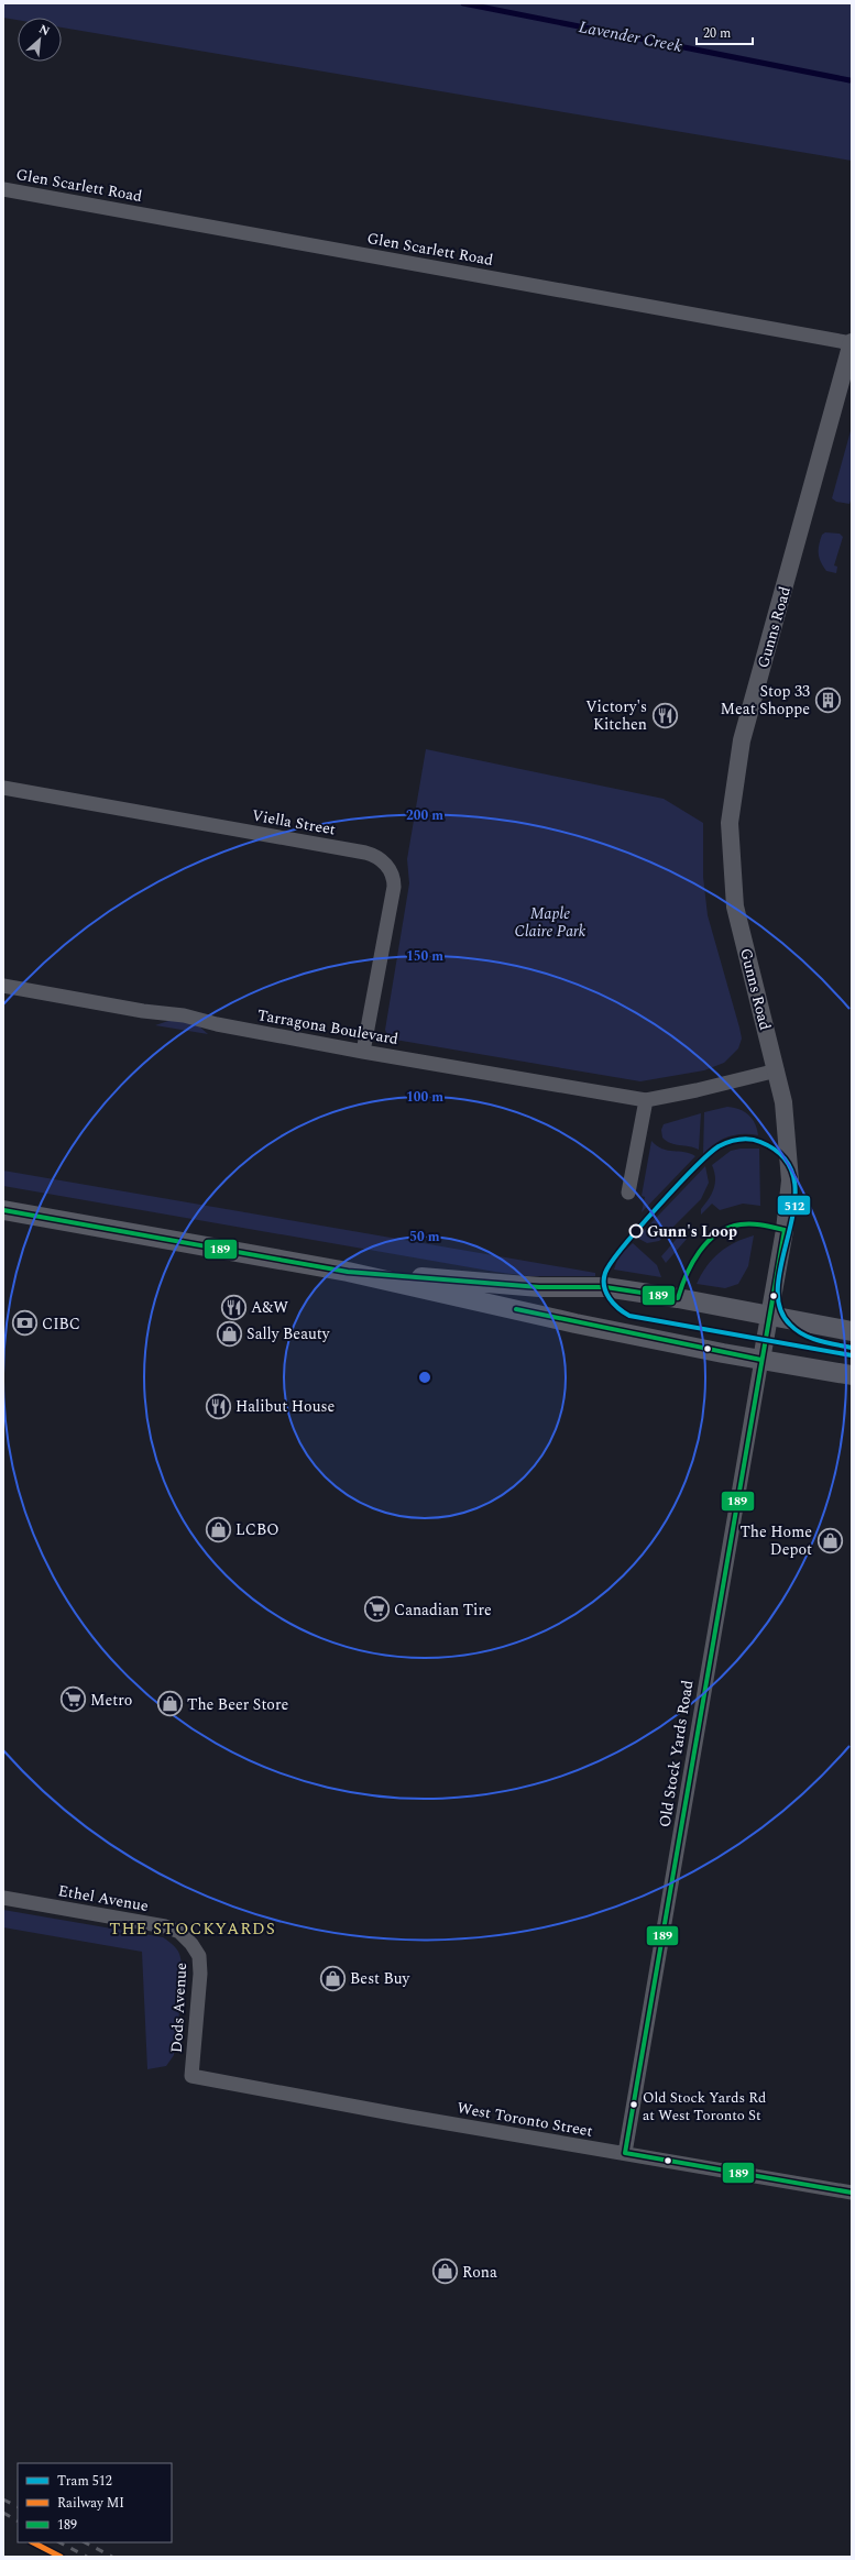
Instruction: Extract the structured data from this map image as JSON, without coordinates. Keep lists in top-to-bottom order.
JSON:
{
  "streets": {
    "street": [
      "Glen Scarlett Road",
      "Gunns Road",
      "Viella Street",
      "Tarragona Boulevard",
      "Old Stock Yards Road",
      "Ethel Avenue",
      "Dods Avenue",
      "West Toronto Street"
    ]
  },
  "crossings": [
    ["Glen Scarlett Road", "Gunns Road"],
    ["Gunns Road", "Old Stock Yards Road"],
    ["Viella Street", "Tarragona Boulevard"],
    ["Old Stock Yards Road", "West Toronto Street"],
    ["Ethel Avenue", "Dods Avenue"],
    ["Dods Avenue", "West Toronto Street"]
  ],
  "districts": ["THE STOCKYARDS"],
  "water": ["Lavender Creek"],
  "parks": ["Maple Claire Park"],
  "places": {
    "building": ["Stop 33 Meat Shoppe"],
    "restaurant": ["Victory's Kitchen", "A&W", "Halibut House"],
    "other": ["Gunn's Loop", "Old Stock Yards Rd at West Toronto St"],
    "bank": ["CIBC"],
    "shop": [
      "Sally Beauty",
      "LCBO",
      "The Home Depot",
      "The Beer Store",
      "Best Buy",
      "Rona"
    ],
    "supermarket": ["Canadian Tire", "Metro"]
  },
  "lines": ["tram line 512", "transit line 189", "rail line MI"],
  "legend": ["Tram 512", "Railway MI", "189"],
  "scale_bar": "20 m",
  "north": "top right",
  "rings": [
    "200 m",
    "150 m",
    "100 m",
    "50 m"
  ]
}
